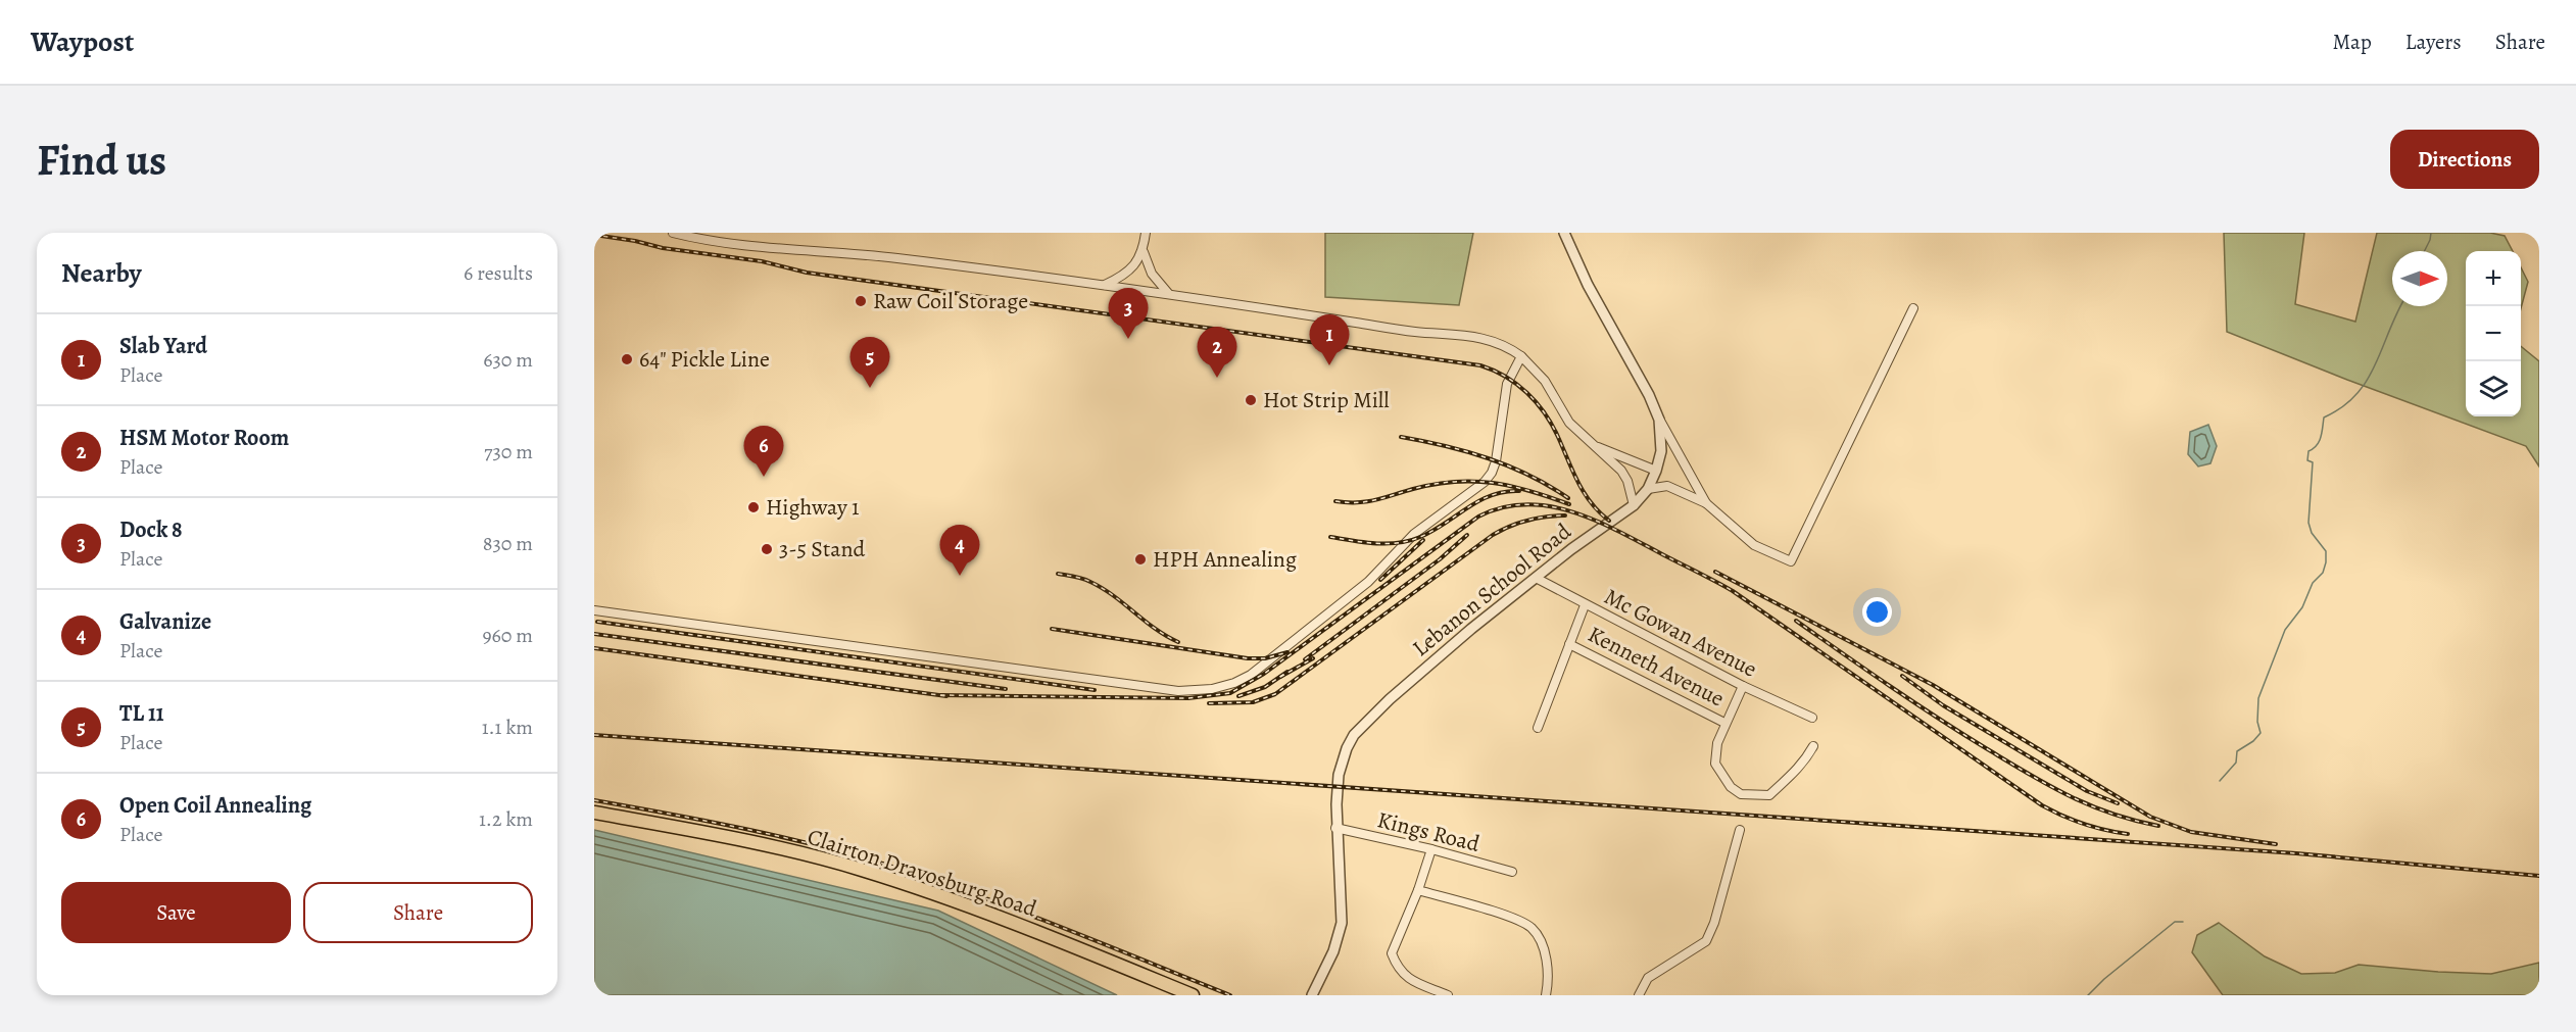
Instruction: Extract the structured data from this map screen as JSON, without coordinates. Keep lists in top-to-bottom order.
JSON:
{
  "streets": {
    "main road": ["Clairton Dravosburg Road"],
    "street": [
      "Lebanon School Road",
      "Mc Gowan Avenue",
      "Kenneth Avenue",
      "Kings Road"
    ]
  },
  "crossings": [
    ["Lebanon School Road", "Mc Gowan Avenue"],
    ["Lebanon School Road", "Kings Road"]
  ],
  "places": [
    "Raw Coil Storage",
    "64\" Pickle Line",
    "Hot Strip Mill",
    "Highway 1",
    "3-5 Stand",
    "HPH Annealing"
  ],
  "north": "right",
  "page": {
    "header": "Waypost",
    "nav": ["Map", "Layers", "Share"],
    "buttons": [
      "Directions",
      ["Save", "Share"]
    ],
    "title": "Find us",
    "heading": ["Nearby", "6 results"],
    "map_buttons": ["+", "−"],
    "pins": [
      "3",
      "1",
      "2",
      "5",
      "6",
      "4"
    ],
    "list": [
      {
        "mark": "1",
        "name": "Slab Yard",
        "note": "Place",
        "value": "630 m"
      },
      {
        "mark": "2",
        "name": "HSM Motor Room",
        "note": "Place",
        "value": "730 m"
      },
      {
        "mark": "3",
        "name": "Dock 8",
        "note": "Place",
        "value": "830 m"
      },
      {
        "mark": "4",
        "name": "Galvanize",
        "note": "Place",
        "value": "960 m"
      },
      {
        "mark": "5",
        "name": "TL 11",
        "note": "Place",
        "value": "1.1 km"
      },
      {
        "mark": "6",
        "name": "Open Coil Annealing",
        "note": "Place",
        "value": "1.2 km"
      }
    ]
  }
}
